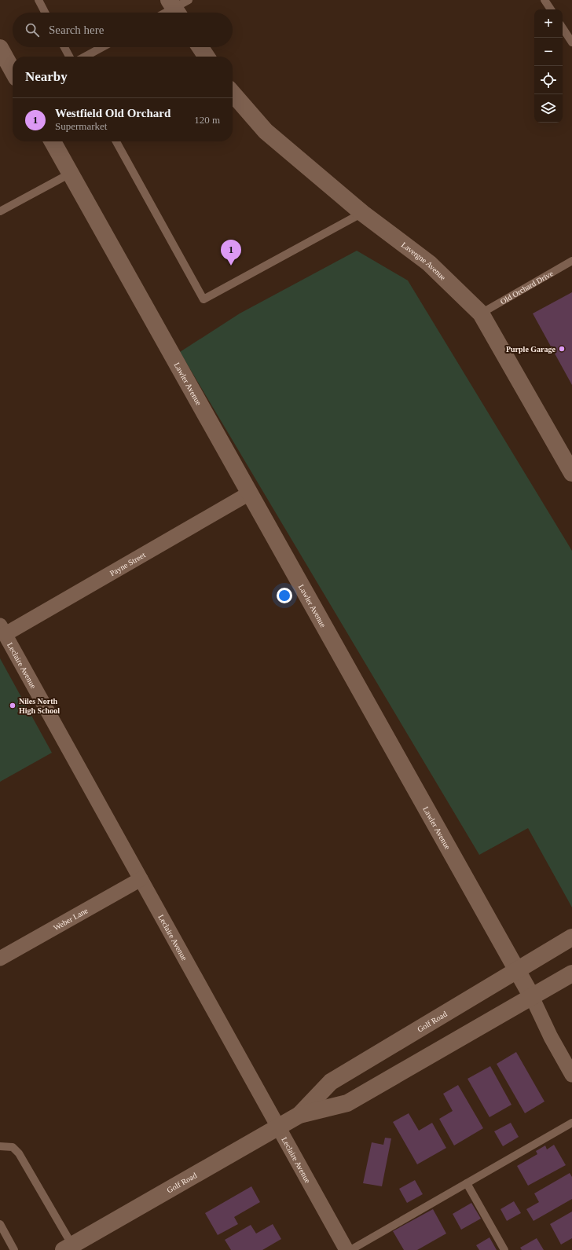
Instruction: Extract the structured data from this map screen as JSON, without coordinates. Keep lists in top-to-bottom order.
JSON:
{
  "streets": {
    "street": [
      "Lavergne Avenue",
      "Lawler Avenue",
      "Payne Street",
      "Leclaire Avenue",
      "Weber Lane",
      "Golf Road"
    ],
    "lane": ["Old Orchard Drive"]
  },
  "crossings": [
    ["Lavergne Avenue", "Old Orchard Drive"],
    ["Lawler Avenue", "Payne Street"],
    ["Lawler Avenue", "Golf Road"],
    ["Payne Street", "Leclaire Avenue"],
    ["Leclaire Avenue", "Weber Lane"],
    ["Leclaire Avenue", "Golf Road"]
  ],
  "places": ["Purple Garage", "Niles North High School"],
  "page": {
    "map_buttons": ["+", "−"],
    "search": "Search here",
    "heading": "Nearby",
    "list": [
      {
        "mark": "1",
        "name": "Westfield Old Orchard",
        "note": "Supermarket",
        "value": "120 m"
      }
    ],
    "pins": "1"
  }
}
